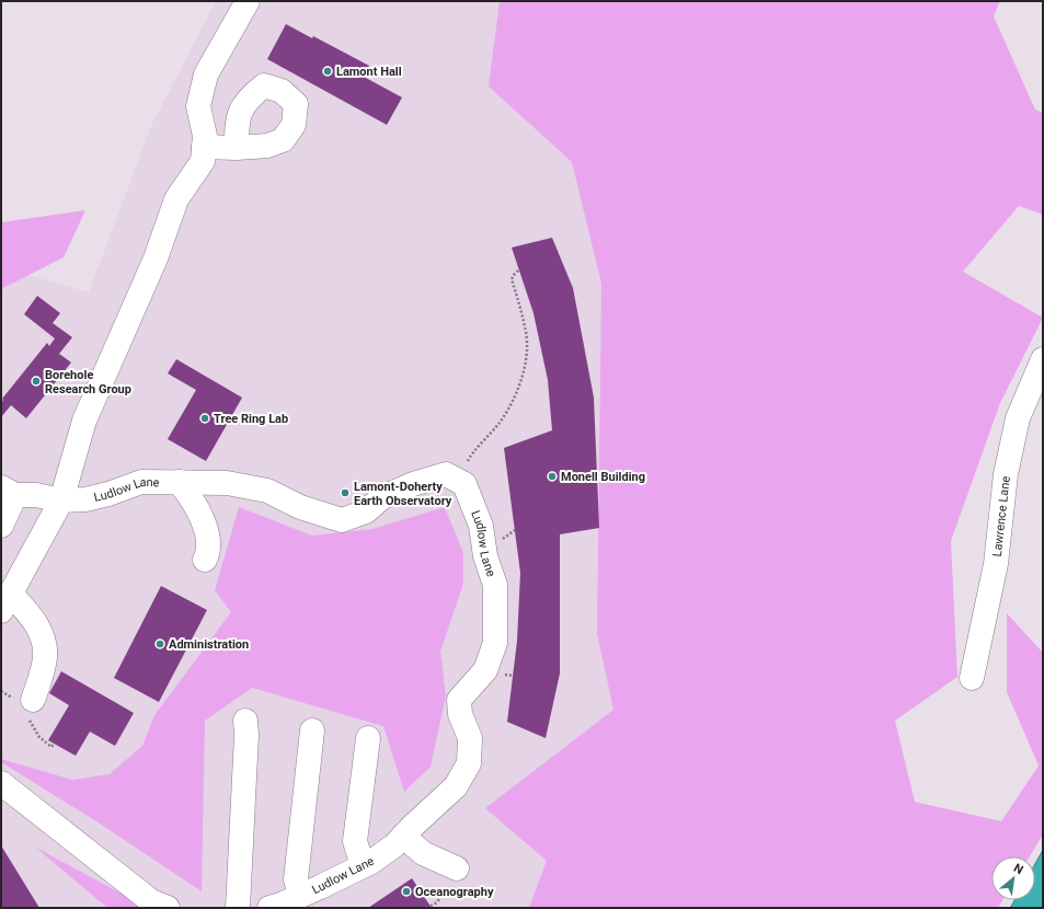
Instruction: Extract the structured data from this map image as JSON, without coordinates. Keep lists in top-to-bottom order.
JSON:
{
  "streets": {
    "street": ["Ludlow Lane", "Lawrence Lane"]
  },
  "places": [
    "Lamont Hall",
    "Borehole Research Group",
    "Tree Ring Lab",
    "Monell Building",
    "Lamont-Doherty Earth Observatory",
    "Administration",
    "Oceanography"
  ],
  "north": "top right"
}
